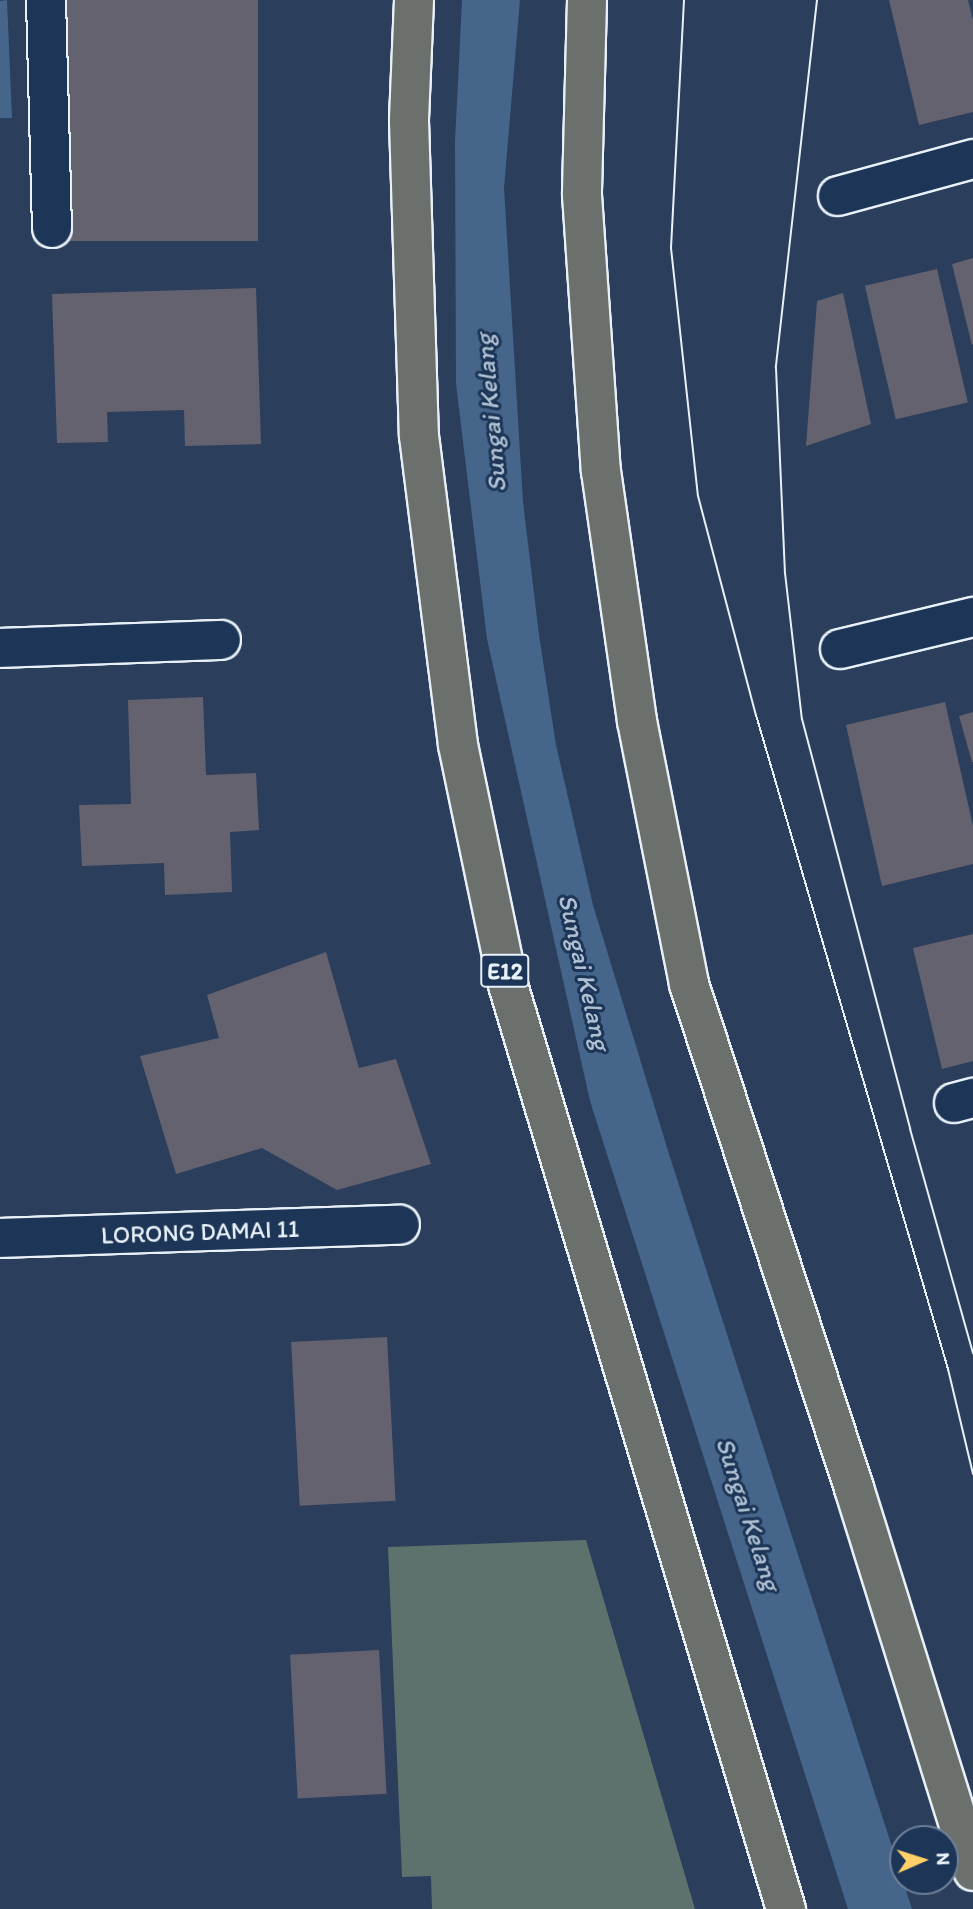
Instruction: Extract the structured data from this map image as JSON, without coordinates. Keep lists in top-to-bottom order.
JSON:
{
  "streets": {
    "highway": ["E12"],
    "street": ["LORONG DAMAI 11"]
  },
  "water": ["Sungai Kelang"],
  "north": "right"
}
